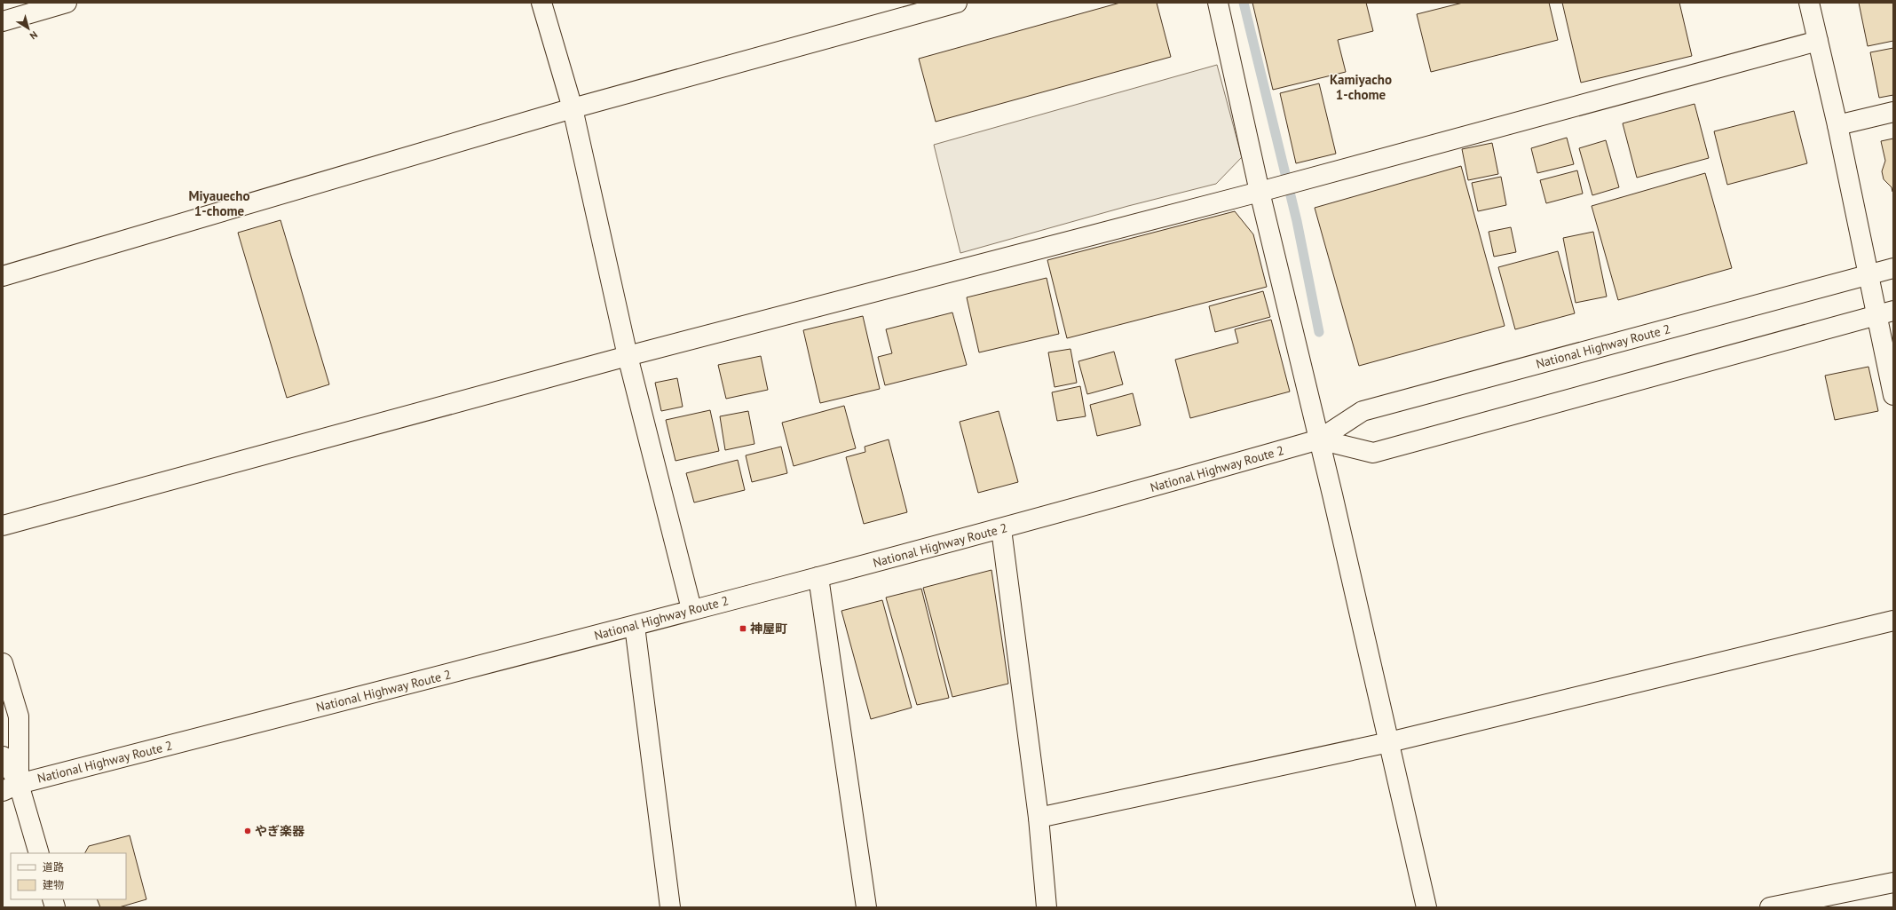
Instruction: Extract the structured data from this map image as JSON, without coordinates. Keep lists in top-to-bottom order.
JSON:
{
  "streets": {
    "main road": ["National Highway Route 2"]
  },
  "districts": ["Kamiyacho 1-chome", "Miyauecho 1-chome"],
  "places": {
    "transit": ["神屋町"],
    "other": ["やぎ楽器"]
  },
  "legend": ["道路", "建物"],
  "north": "bottom right"
}
